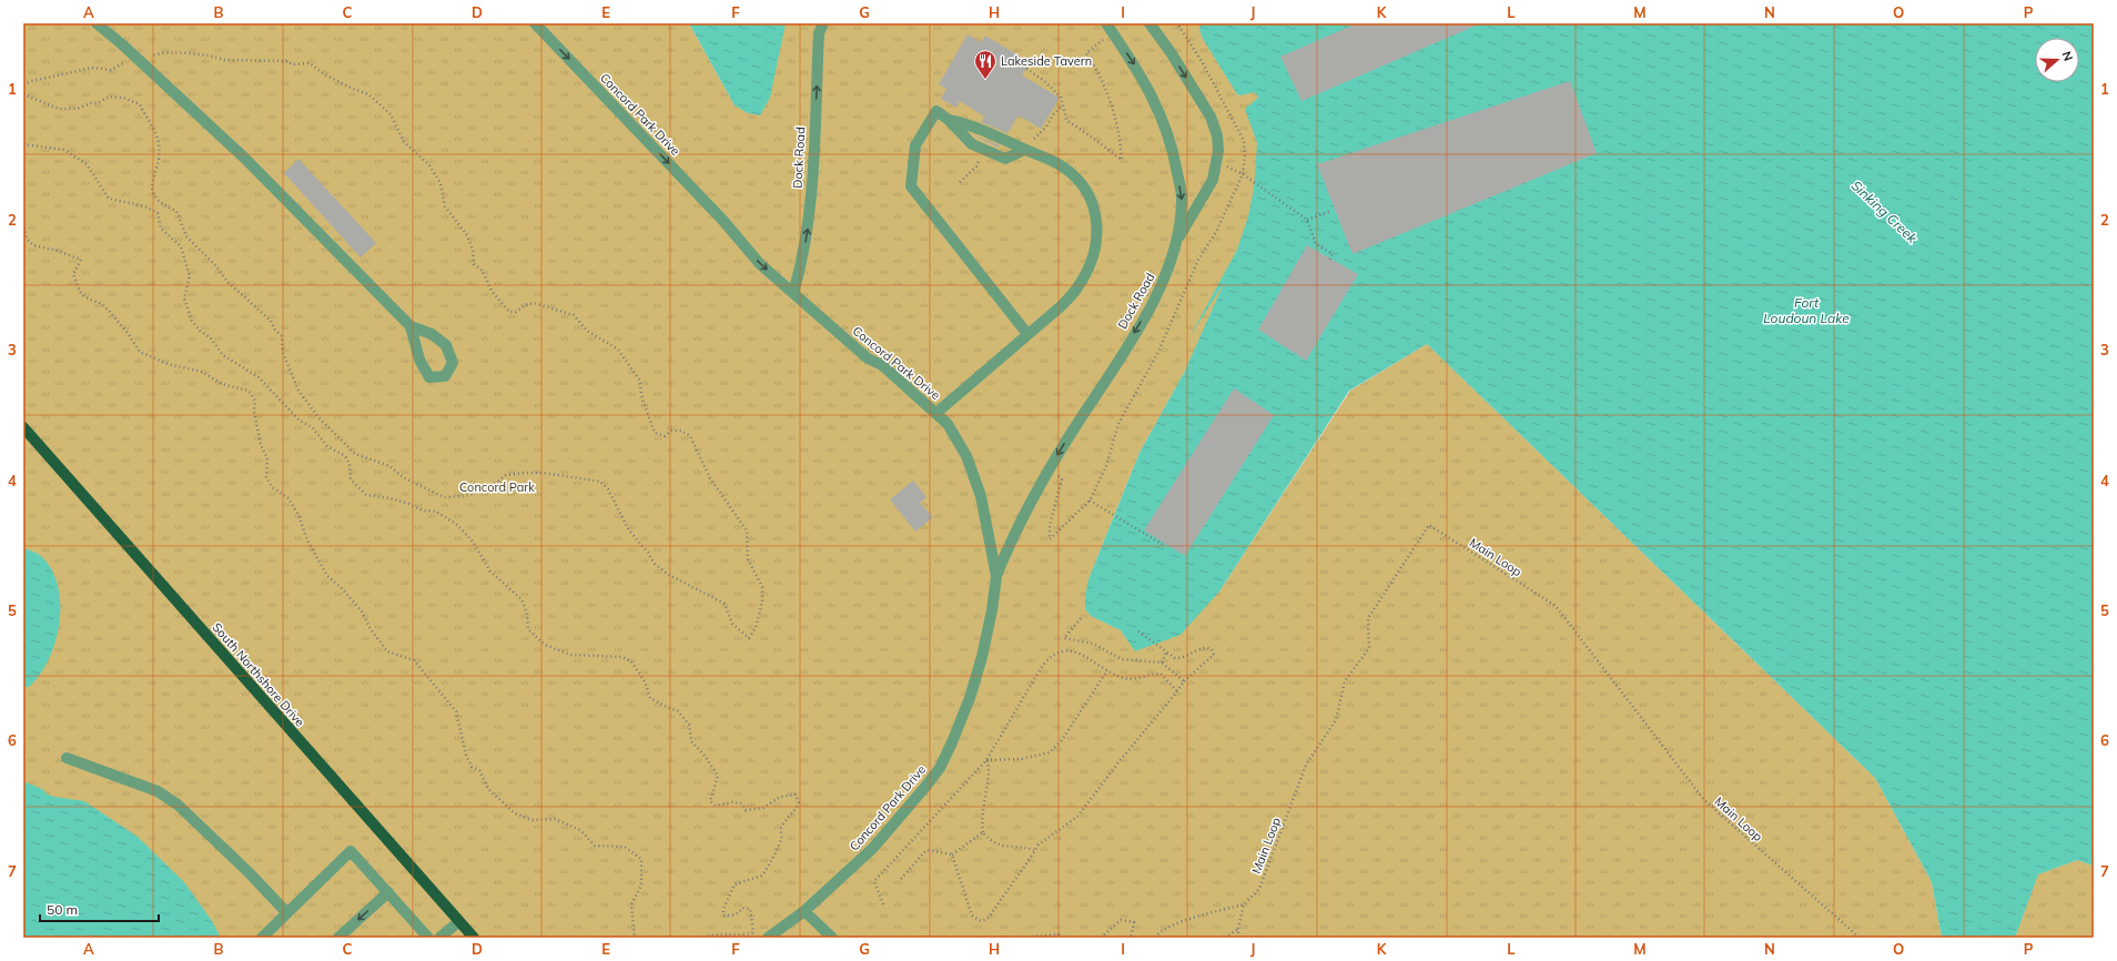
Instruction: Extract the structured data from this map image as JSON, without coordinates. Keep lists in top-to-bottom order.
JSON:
{
  "streets": {
    "main road": ["South Northshore Drive"],
    "street": ["Concord Park Drive", "Dock Road"],
    "path": ["Main Loop"]
  },
  "crossings": [
    ["Concord Park Drive", "Dock Road"]
  ],
  "water": ["Sinking Creek", "Fort Loudoun Lake"],
  "parks": ["Concord Park"],
  "places": {
    "restaurant": ["Lakeside Tavern"]
  },
  "scale_bar": "50 m",
  "north": "right",
  "grid": {
    "columns": [
      "A",
      "B",
      "C",
      "D",
      "E",
      "F",
      "G",
      "H",
      "I",
      "J",
      "K",
      "L",
      "M",
      "N",
      "O",
      "P"
    ],
    "rows": [
      "1",
      "2",
      "3",
      "4",
      "5",
      "6",
      "7"
    ]
  }
}
